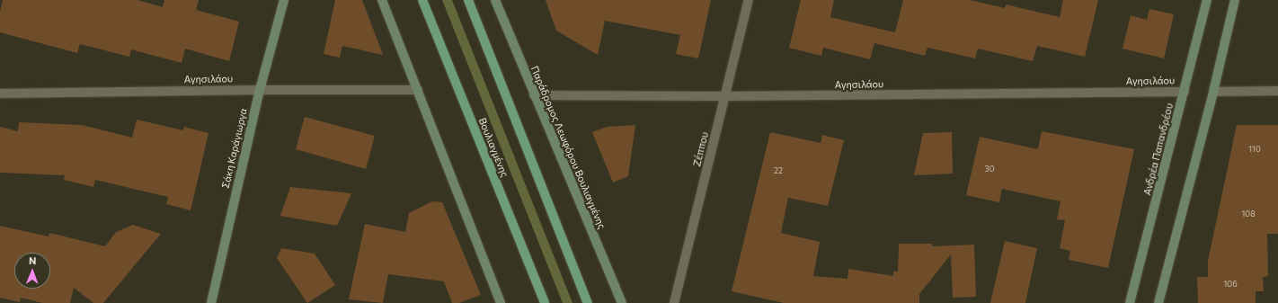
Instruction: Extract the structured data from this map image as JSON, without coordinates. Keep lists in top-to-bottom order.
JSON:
{
  "streets": {
    "main road": ["Βουλιαγμένης"],
    "street": [
      "Αγησιλάου",
      "Παράδρομος Λεωφόρου Βουλιαγμένης",
      "Σάκη Καράγιωργα",
      "Ζέππου",
      "Ανδρέα Παπανδρέου"
    ]
  },
  "crossings": [
    ["Αγησιλάου", "Παράδρομος Λεωφόρου Βουλιαγμένης"],
    ["Αγησιλάου", "Σάκη Καράγιωργα"],
    ["Αγησιλάου", "Ζέππου"],
    ["Αγησιλάου", "Ανδρέα Παπανδρέου"]
  ],
  "house_numbers": [
    "110",
    "30",
    "22",
    "108",
    "106"
  ],
  "north": "top"
}
